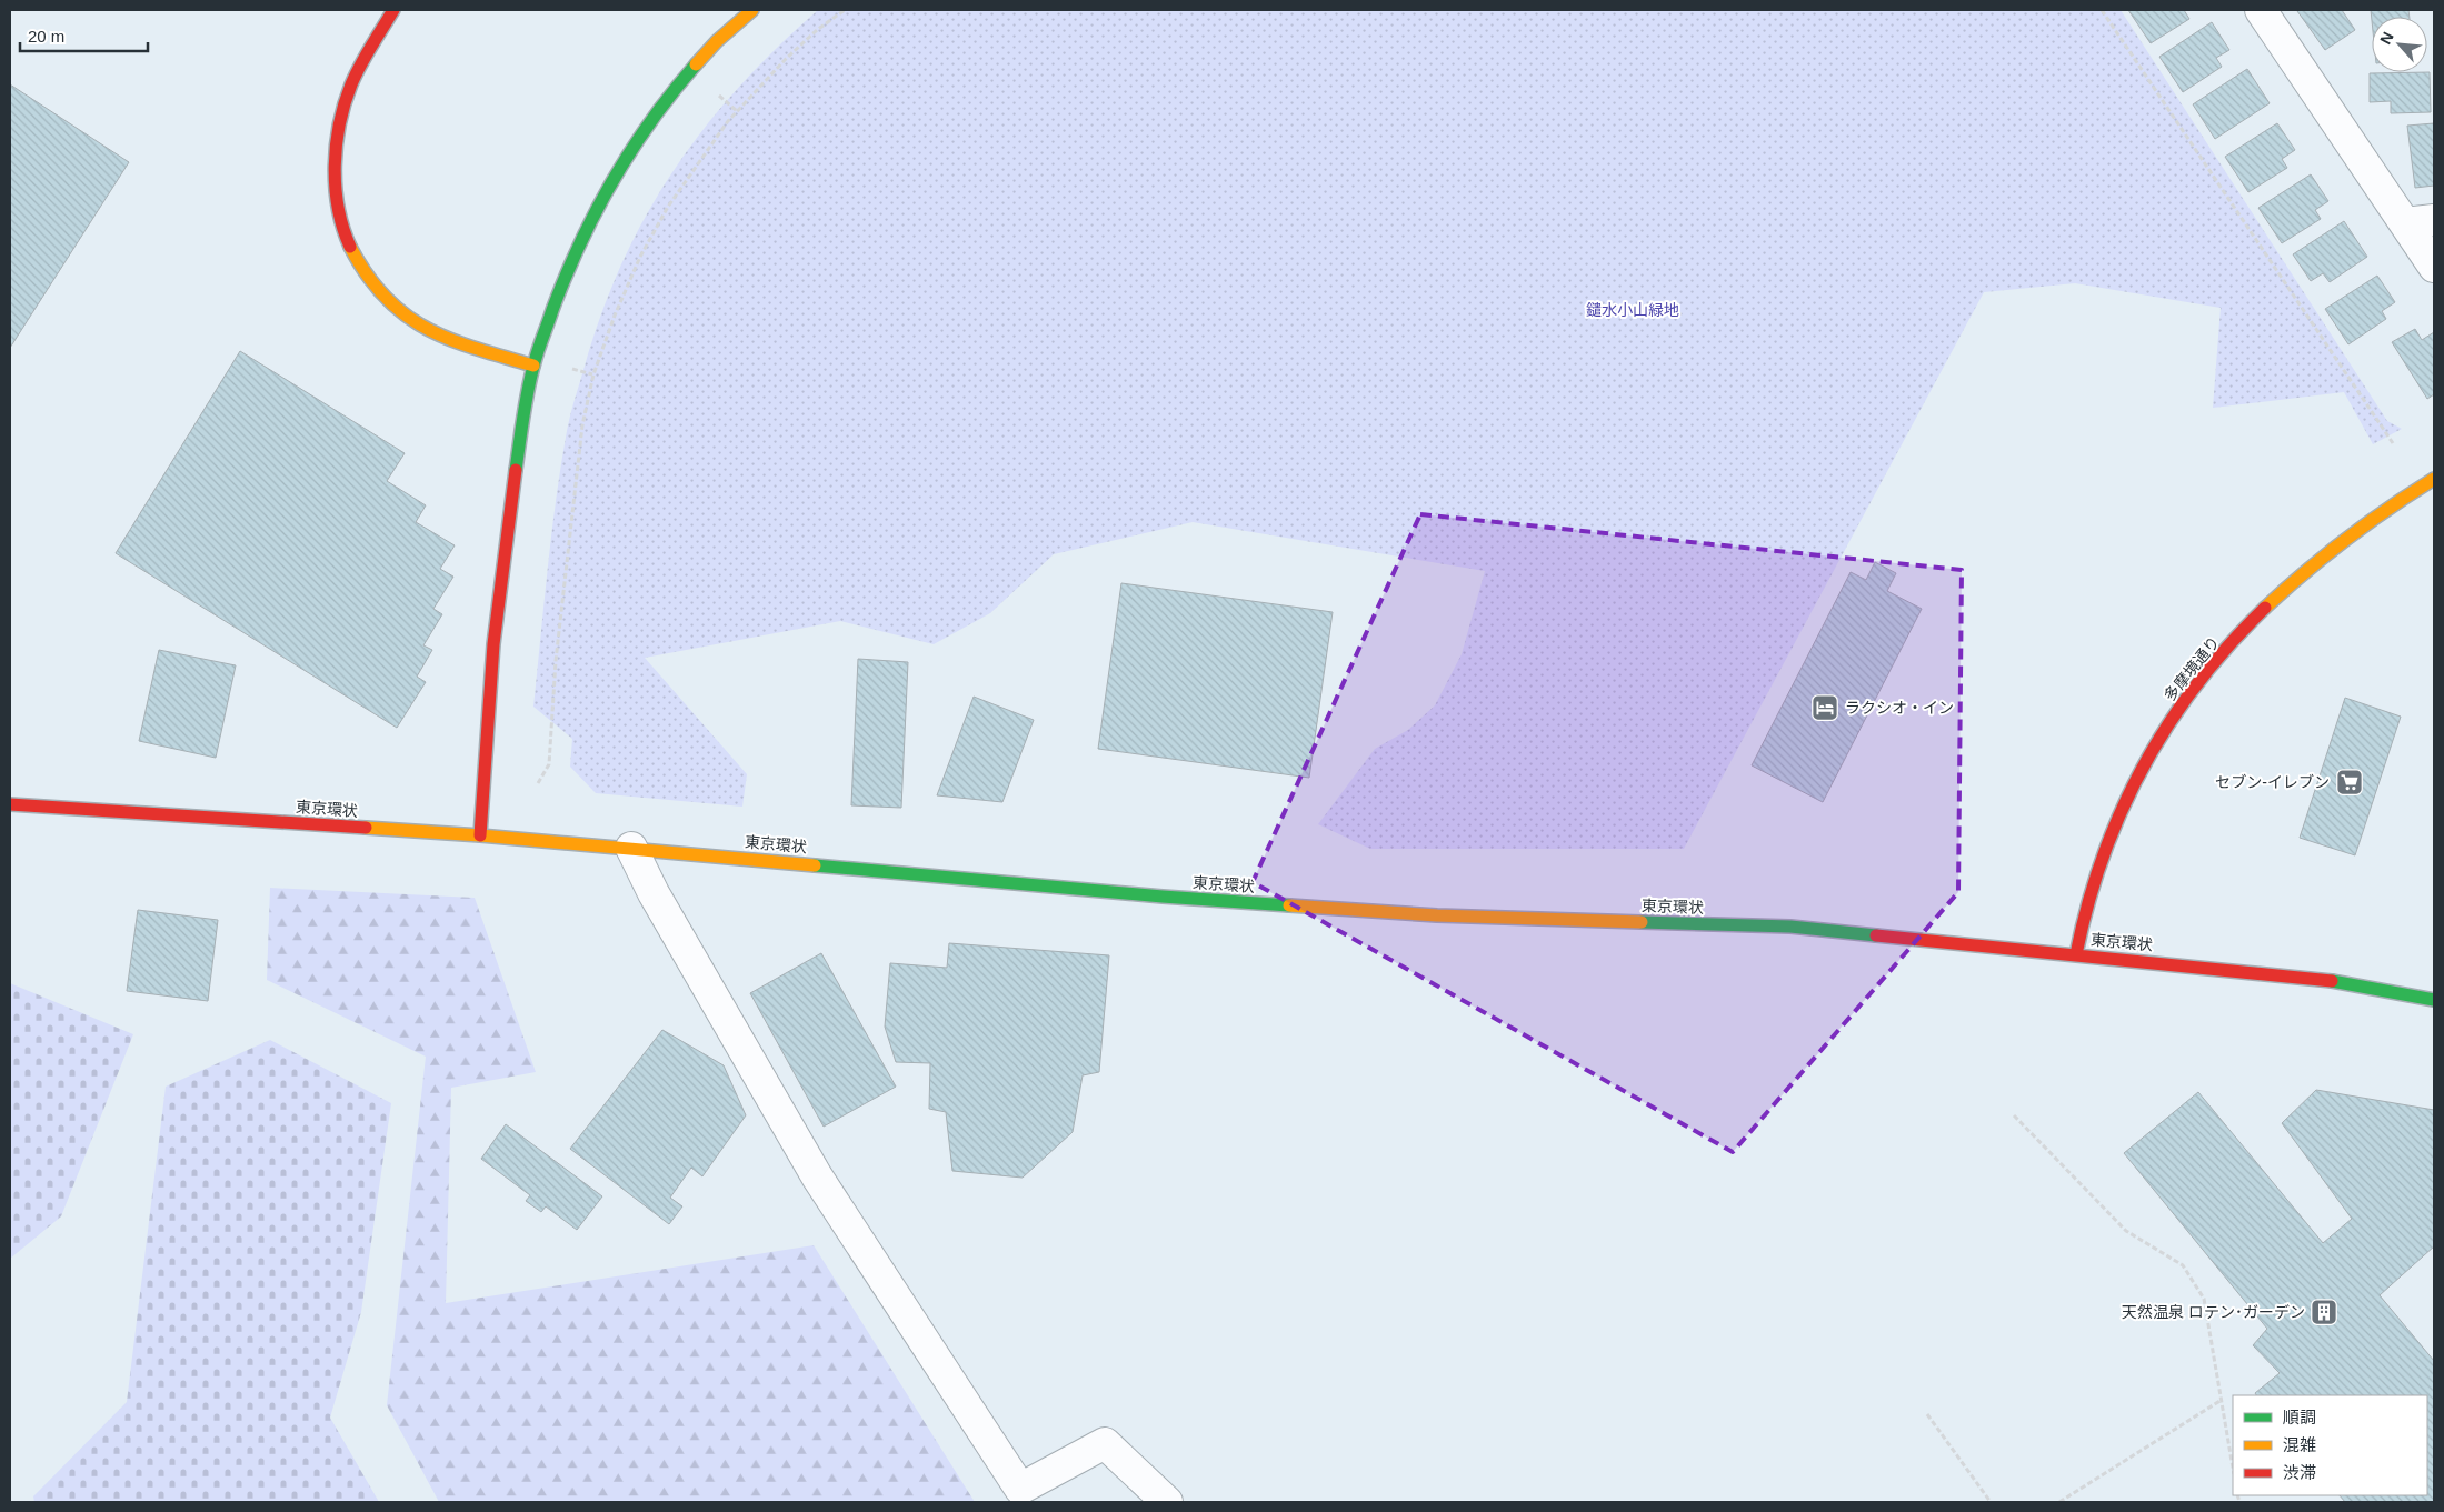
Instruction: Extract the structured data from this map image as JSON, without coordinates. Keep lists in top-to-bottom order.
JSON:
{
  "streets": {
    "main road": ["多摩境通り", "東京環状"]
  },
  "crossings": [
    ["多摩境通り", "東京環状"]
  ],
  "parks": ["鑓水小山緑地"],
  "places": {
    "hotel": ["ラクシオ・イン"],
    "supermarket": ["セブン-イレブン"],
    "building": ["天然温泉 ロテン･ガーデン"]
  },
  "legend": ["順調", "混雑", "渋滞"],
  "scale_bar": "20 m",
  "north": "top left"
}
